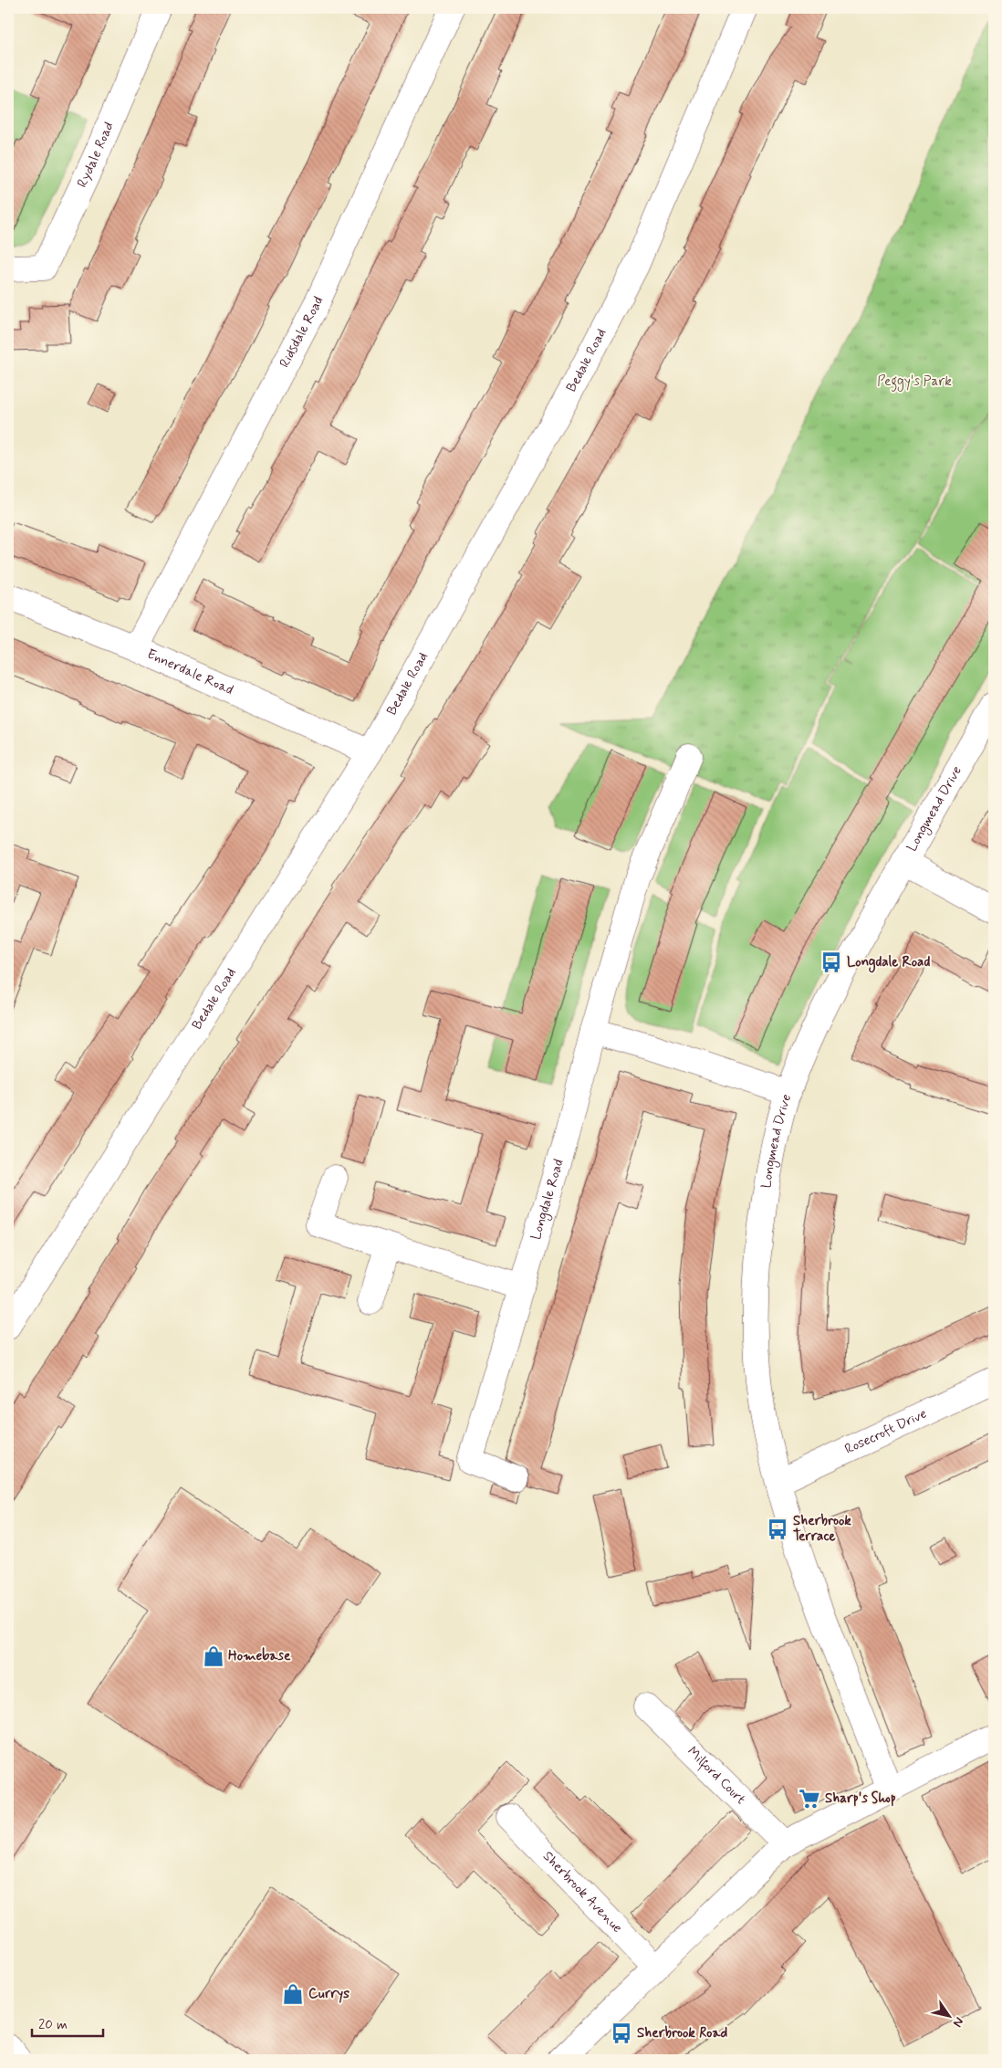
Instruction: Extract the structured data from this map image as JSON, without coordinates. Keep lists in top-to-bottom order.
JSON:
{
  "streets": {
    "main road": [
      "Rydale Road",
      "Ridsdale Road",
      "Bedale Road",
      "Ennerdale Road",
      "Longmead Drive",
      "Longdale Road",
      "Rosecroft Drive",
      "Milford Court",
      "Sherbrook Avenue"
    ]
  },
  "crossings": [
    ["Ridsdale Road", "Ennerdale Road"],
    ["Bedale Road", "Ennerdale Road"],
    ["Longmead Drive", "Rosecroft Drive"]
  ],
  "parks": ["Peggy's Park"],
  "places": {
    "bus stop": ["Longdale Road", "Sherbrook Terrace", "Sherbrook Road"],
    "shop": ["Homebase", "Currys"],
    "supermarket": ["Sharp's Shop"]
  },
  "scale_bar": "20 m",
  "north": "bottom right"
}
